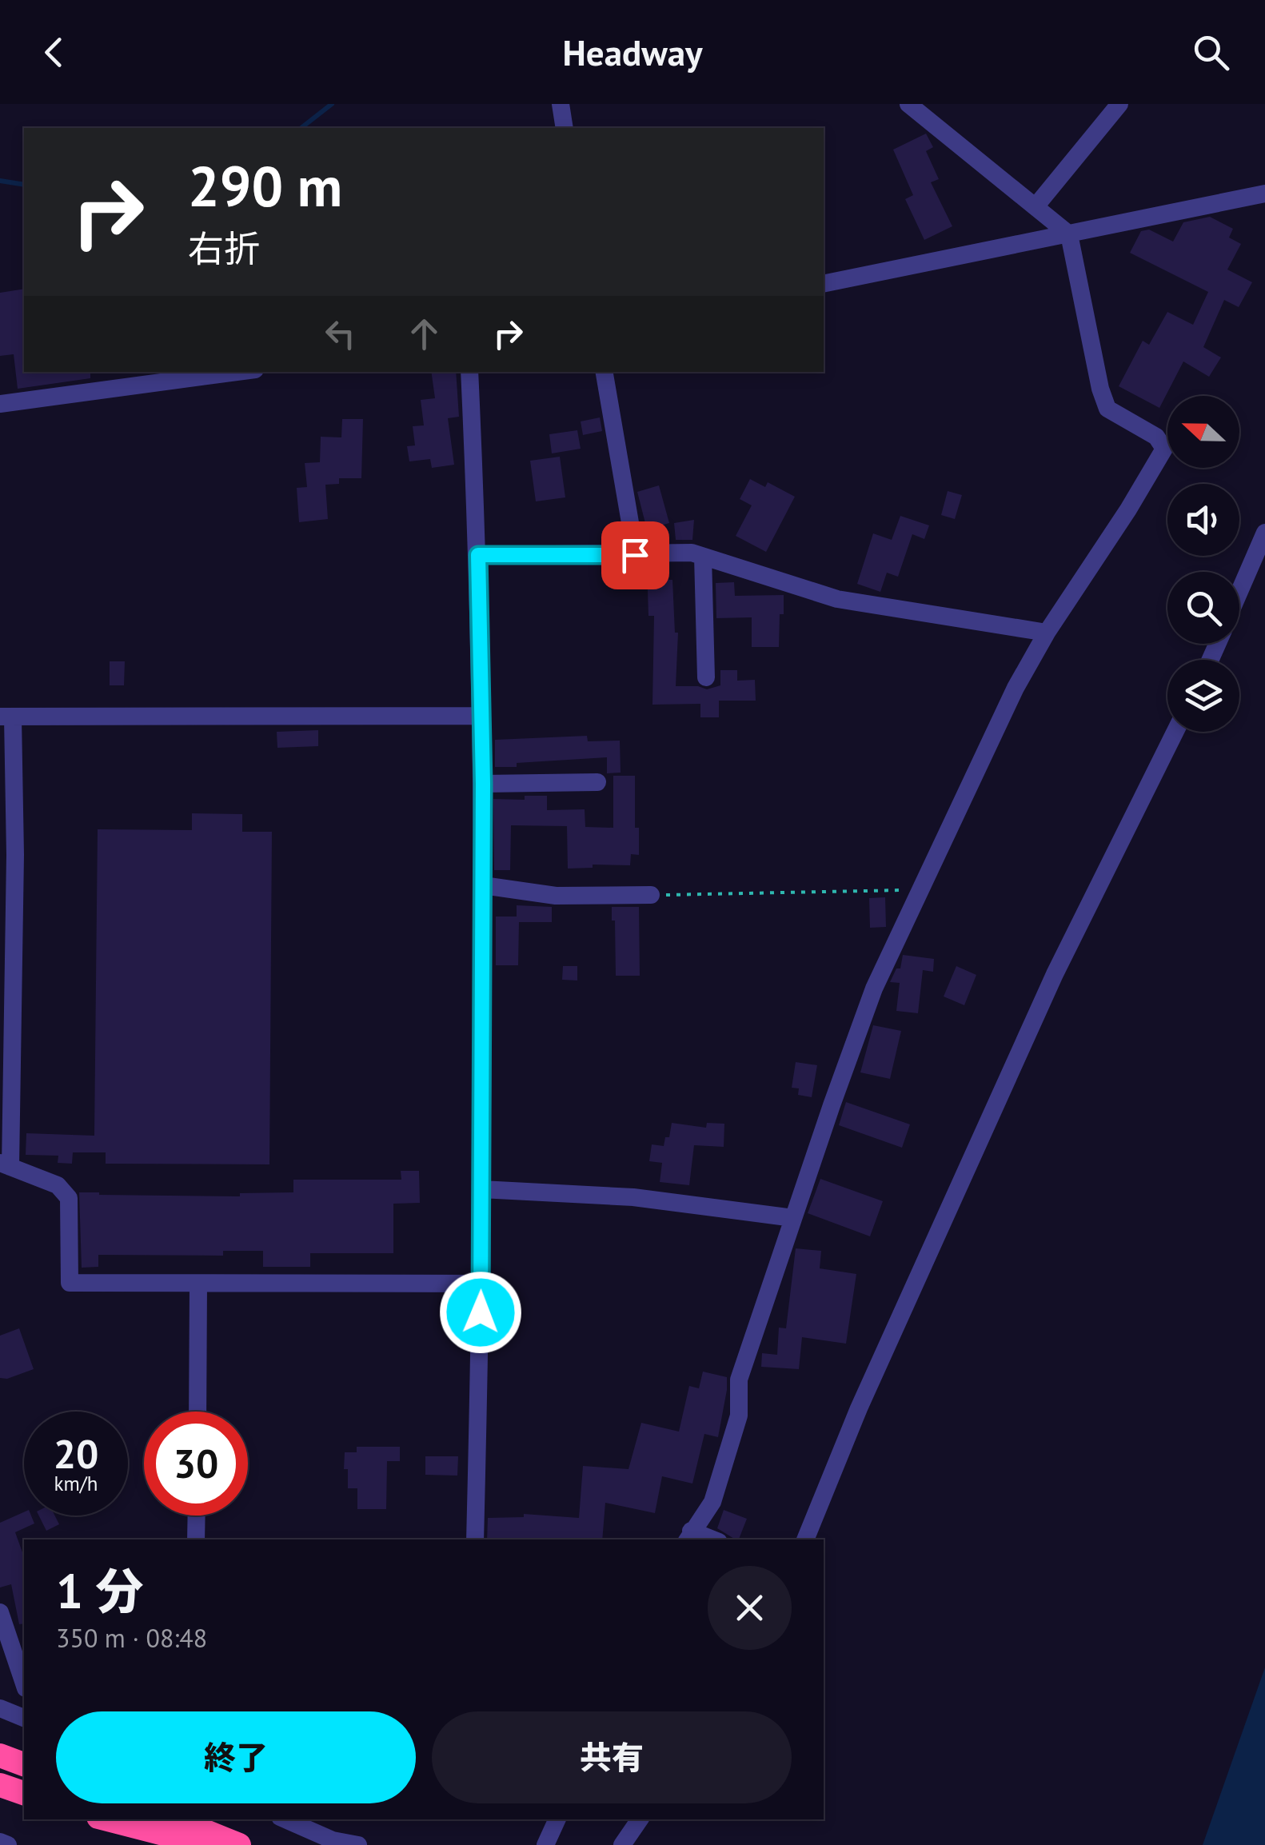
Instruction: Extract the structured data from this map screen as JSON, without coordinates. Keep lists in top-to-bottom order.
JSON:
{
  "north": "left",
  "page": {
    "header": "Headway",
    "turn": ["290 m", "右折"],
    "speed": "20 km/h",
    "limit": "30",
    "heading": ["1 分", "350 m · 08:48"],
    "buttons": ["終了", "共有"]
  }
}
